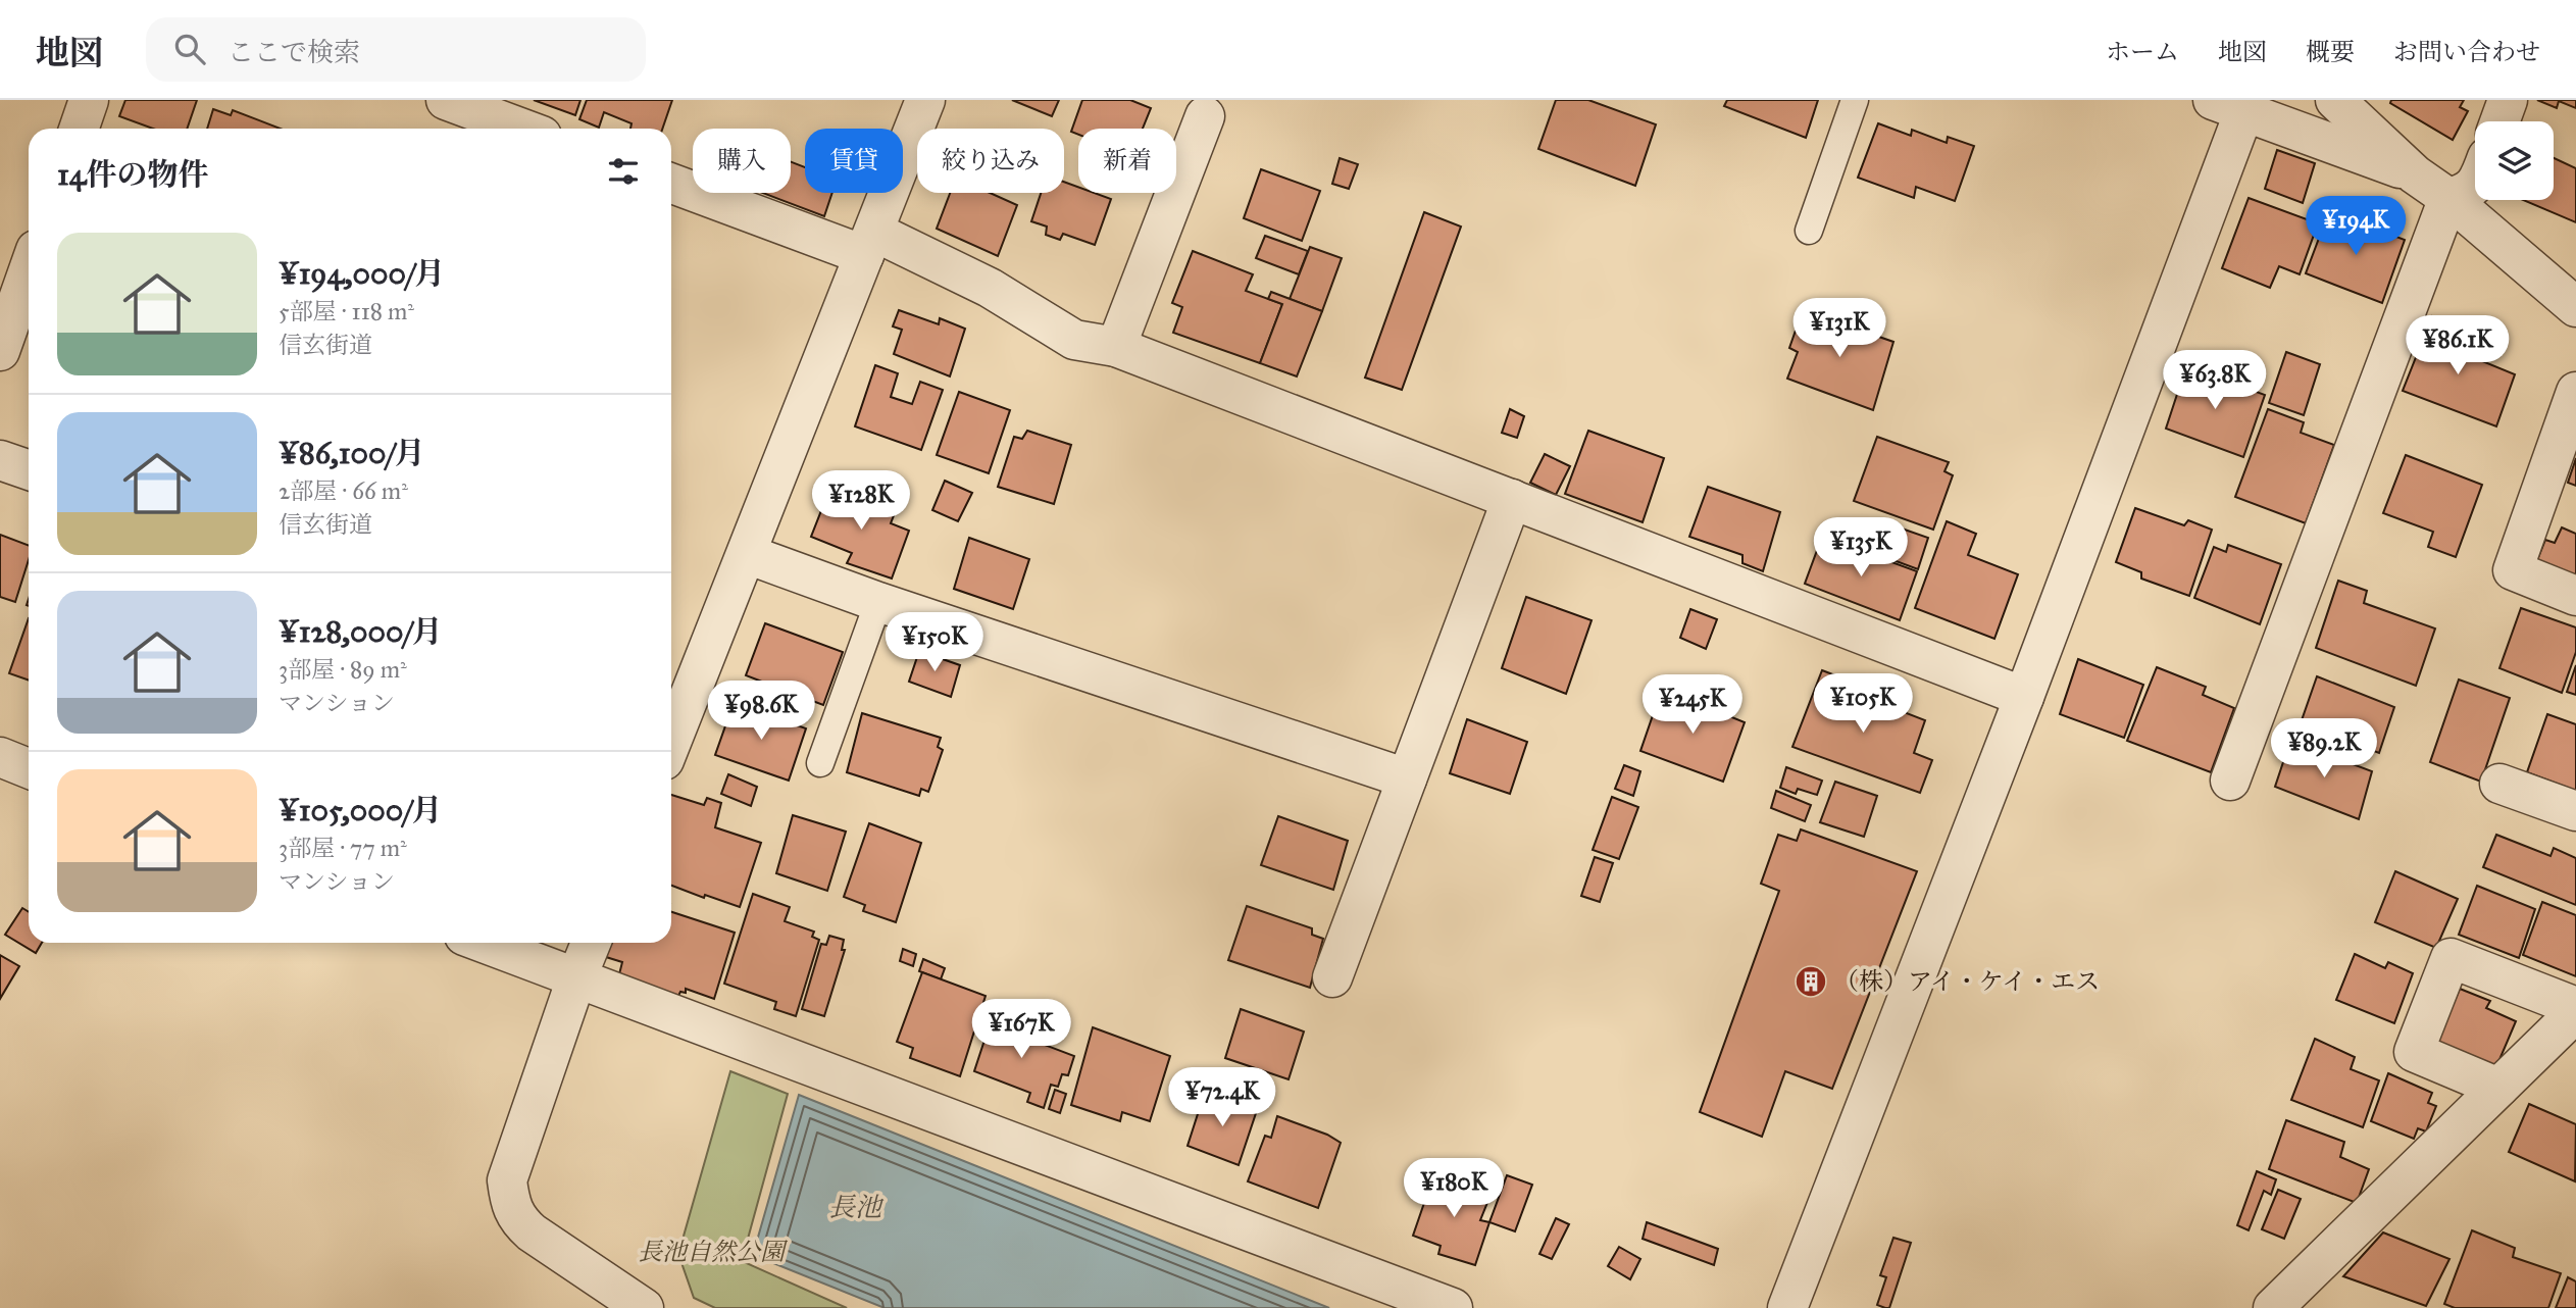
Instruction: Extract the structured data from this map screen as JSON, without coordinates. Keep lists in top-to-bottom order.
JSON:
{
  "water": ["長池"],
  "parks": ["長池自然公園"],
  "places": {
    "building": ["（株）アイ・ケイ・エス"]
  },
  "page": {
    "header": "地図",
    "search": "ここで検索",
    "nav": [
      "ホーム",
      "地図",
      "概要",
      "お問い合わせ"
    ],
    "chip": [
      "購入",
      "賃貸",
      "絞り込み",
      "新着"
    ],
    "heading": "14件の物件",
    "price": [
      "¥194K",
      "¥131K",
      "¥86.1K",
      "¥63.8K",
      "¥128K",
      "¥135K",
      "¥150K",
      "¥105K",
      "¥245K",
      "¥98.6K",
      "¥89.2K",
      "¥167K",
      "¥72.4K",
      "¥180K"
    ],
    "list": [
      {
        "name": "¥194,000/月",
        "note": "5部屋 · 118 m² · 信玄街道"
      },
      {
        "name": "¥86,100/月",
        "note": "2部屋 · 66 m² · 信玄街道"
      },
      {
        "name": "¥128,000/月",
        "note": "3部屋 · 89 m² · マンション"
      },
      {
        "name": "¥105,000/月",
        "note": "3部屋 · 77 m² · マンション"
      }
    ]
  }
}
